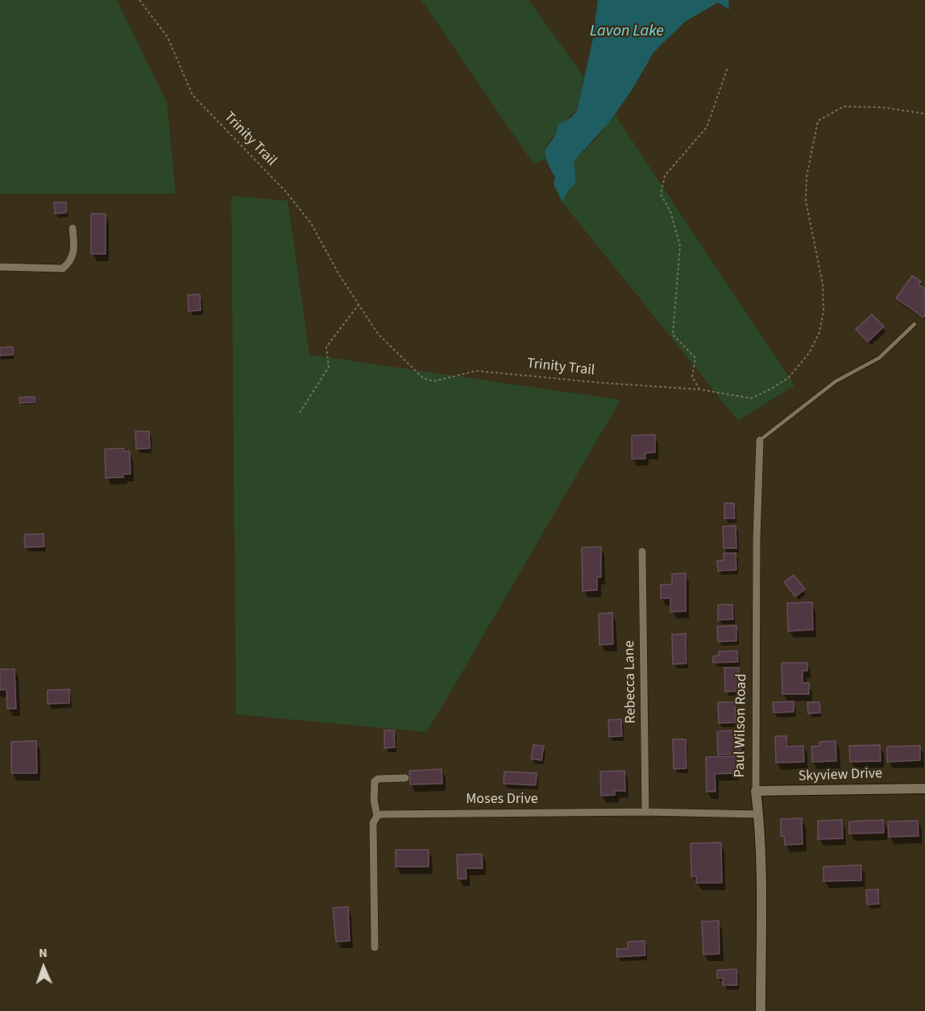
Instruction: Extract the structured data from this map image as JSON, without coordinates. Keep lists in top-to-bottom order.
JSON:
{
  "streets": {
    "street": [
      "Rebecca Lane",
      "Paul Wilson Road",
      "Skyview Drive",
      "Moses Drive"
    ],
    "path": ["Trinity Trail"]
  },
  "crossings": [
    ["Rebecca Lane", "Moses Drive"],
    ["Paul Wilson Road", "Skyview Drive"],
    ["Paul Wilson Road", "Moses Drive"]
  ],
  "water": ["Lavon Lake"],
  "north": "top"
}
